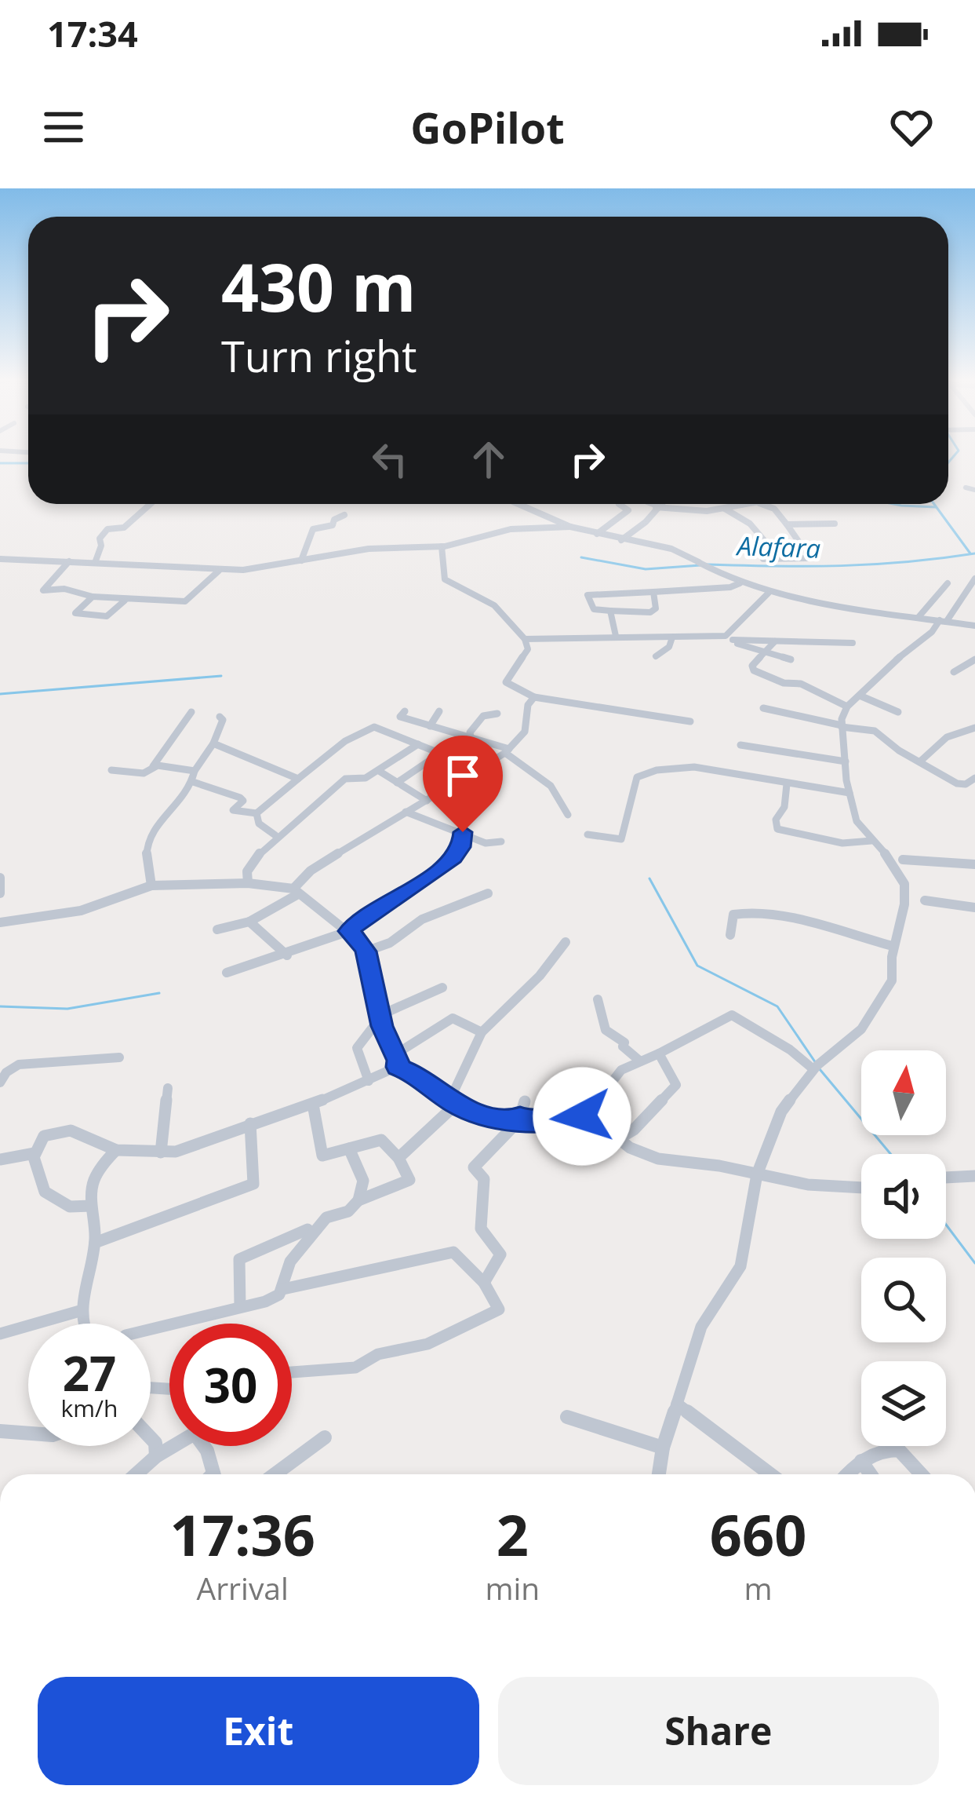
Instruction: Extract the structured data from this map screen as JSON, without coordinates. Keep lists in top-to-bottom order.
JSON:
{
  "water": ["Alafara"],
  "north": "top",
  "page": {
    "status": "17:34",
    "header": "GoPilot",
    "turn": ["430 m", "Turn right"],
    "speed": "27 km/h",
    "limit": "30",
    "eta": [
      "17:36",
      "Arrival",
      "2",
      "min",
      "660",
      "m"
    ],
    "buttons": ["Exit", "Share"]
  }
}
